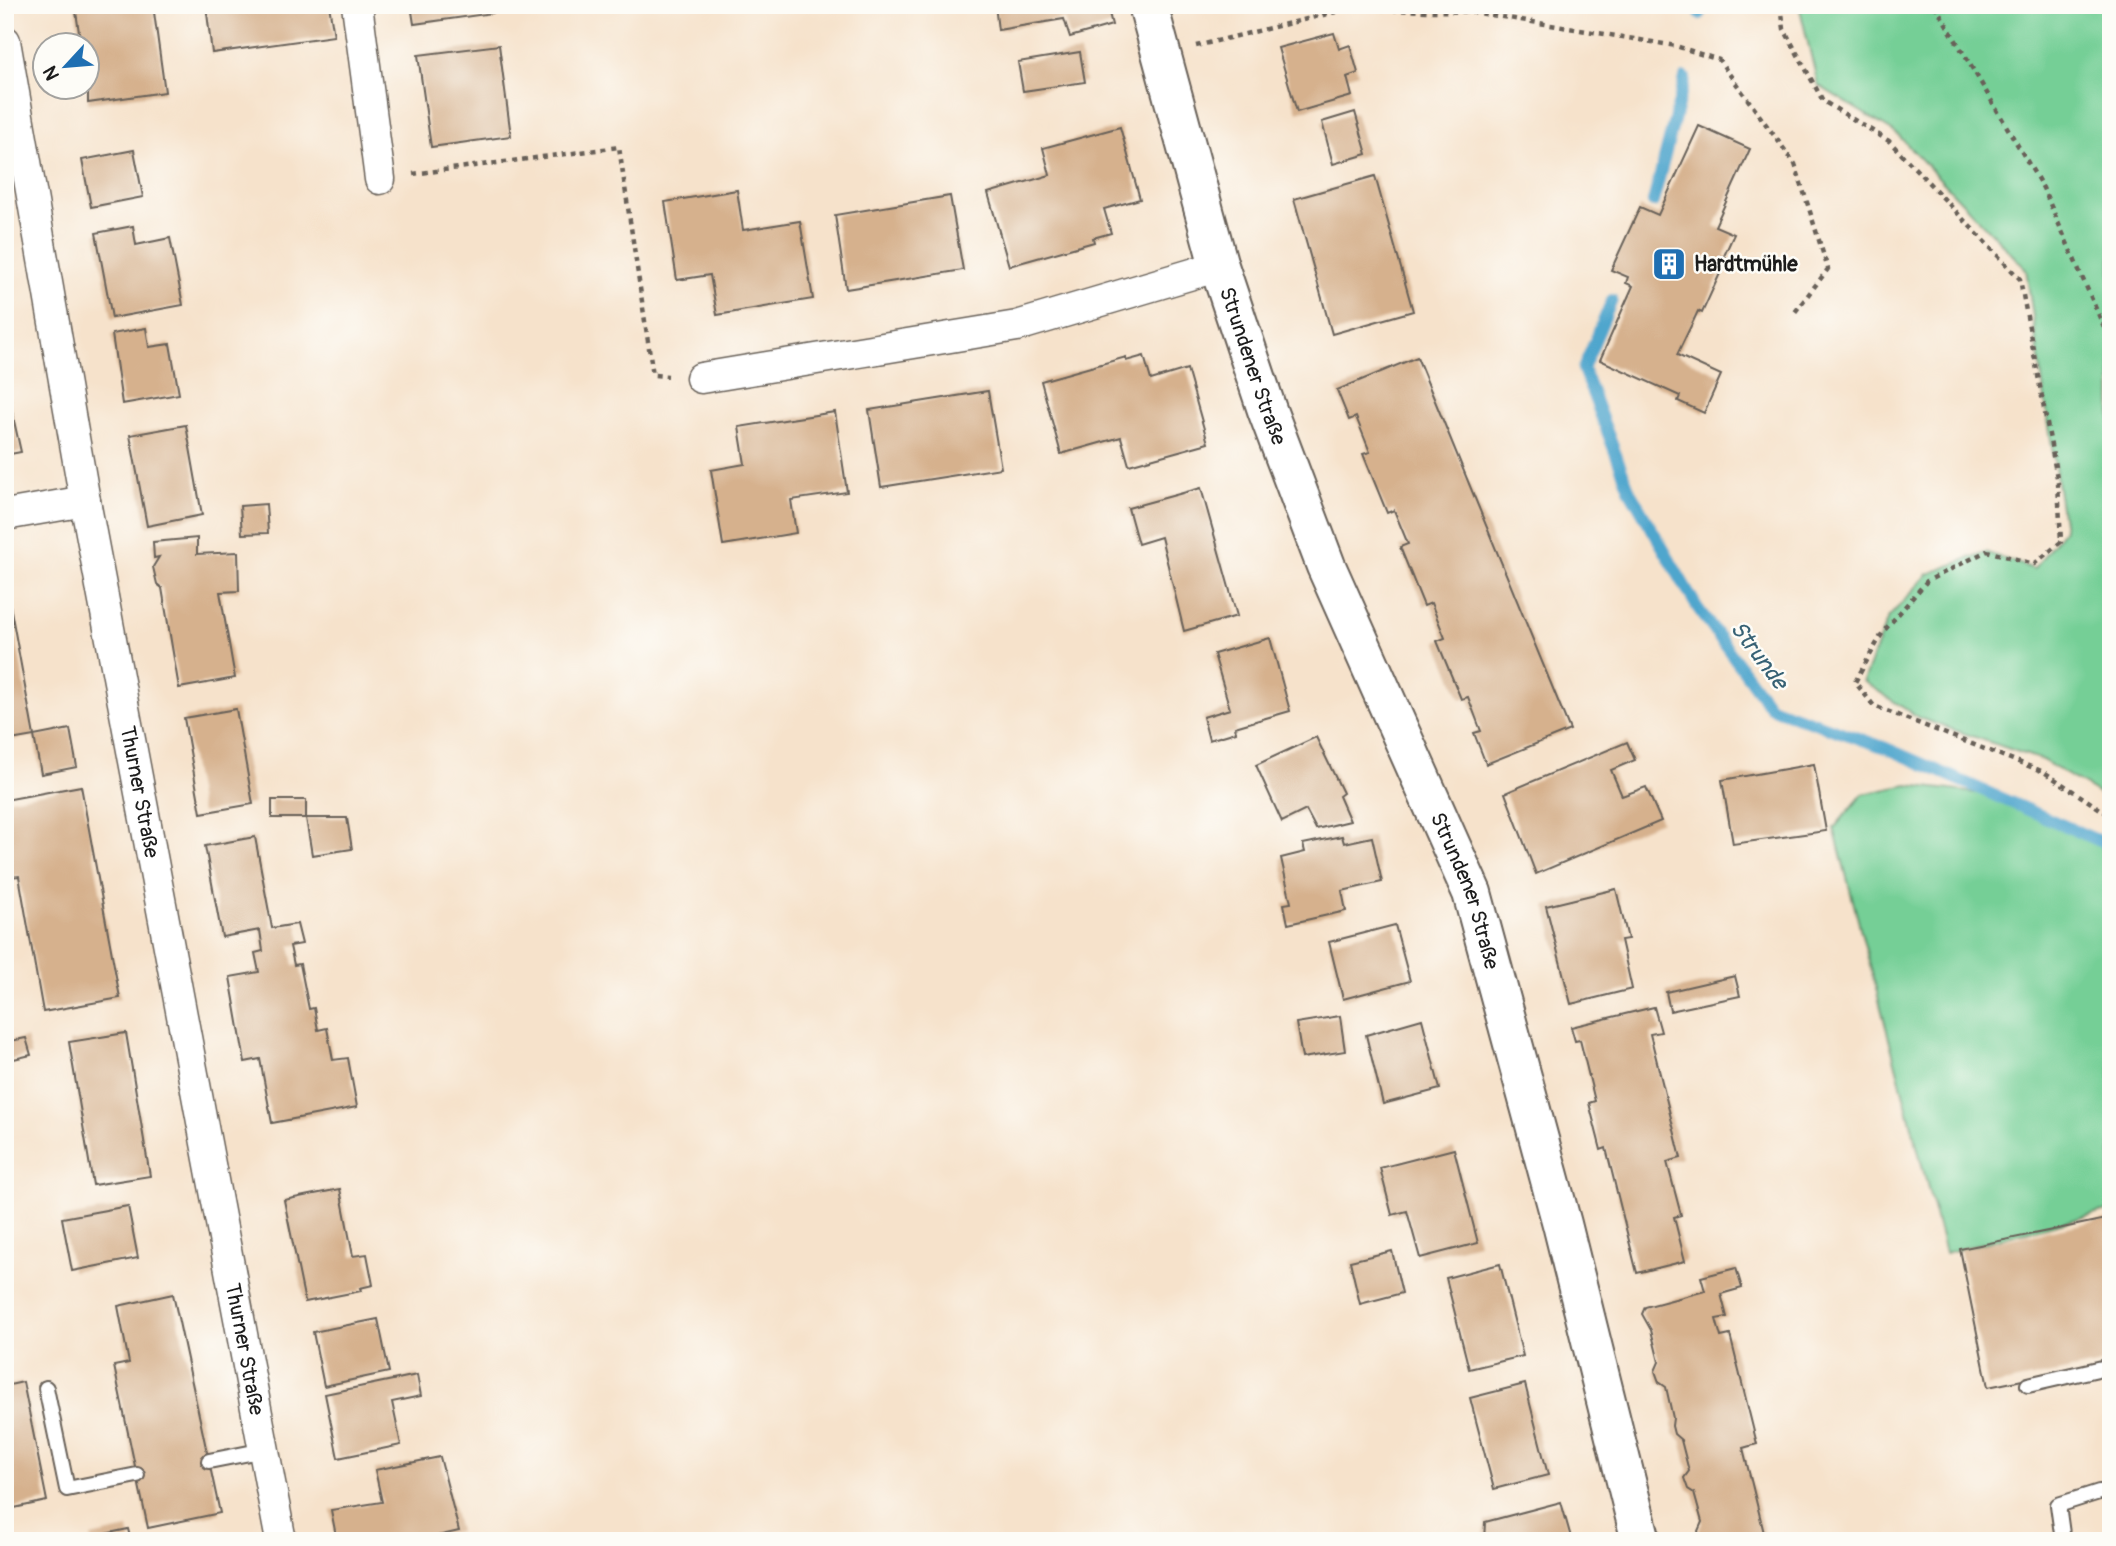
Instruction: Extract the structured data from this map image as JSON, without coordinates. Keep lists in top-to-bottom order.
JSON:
{
  "streets": {
    "street": ["Strundener Straße", "Thurner Straße"]
  },
  "water": ["Strunde"],
  "places": {
    "building": ["Hardtmühle"]
  },
  "north": "bottom left"
}
